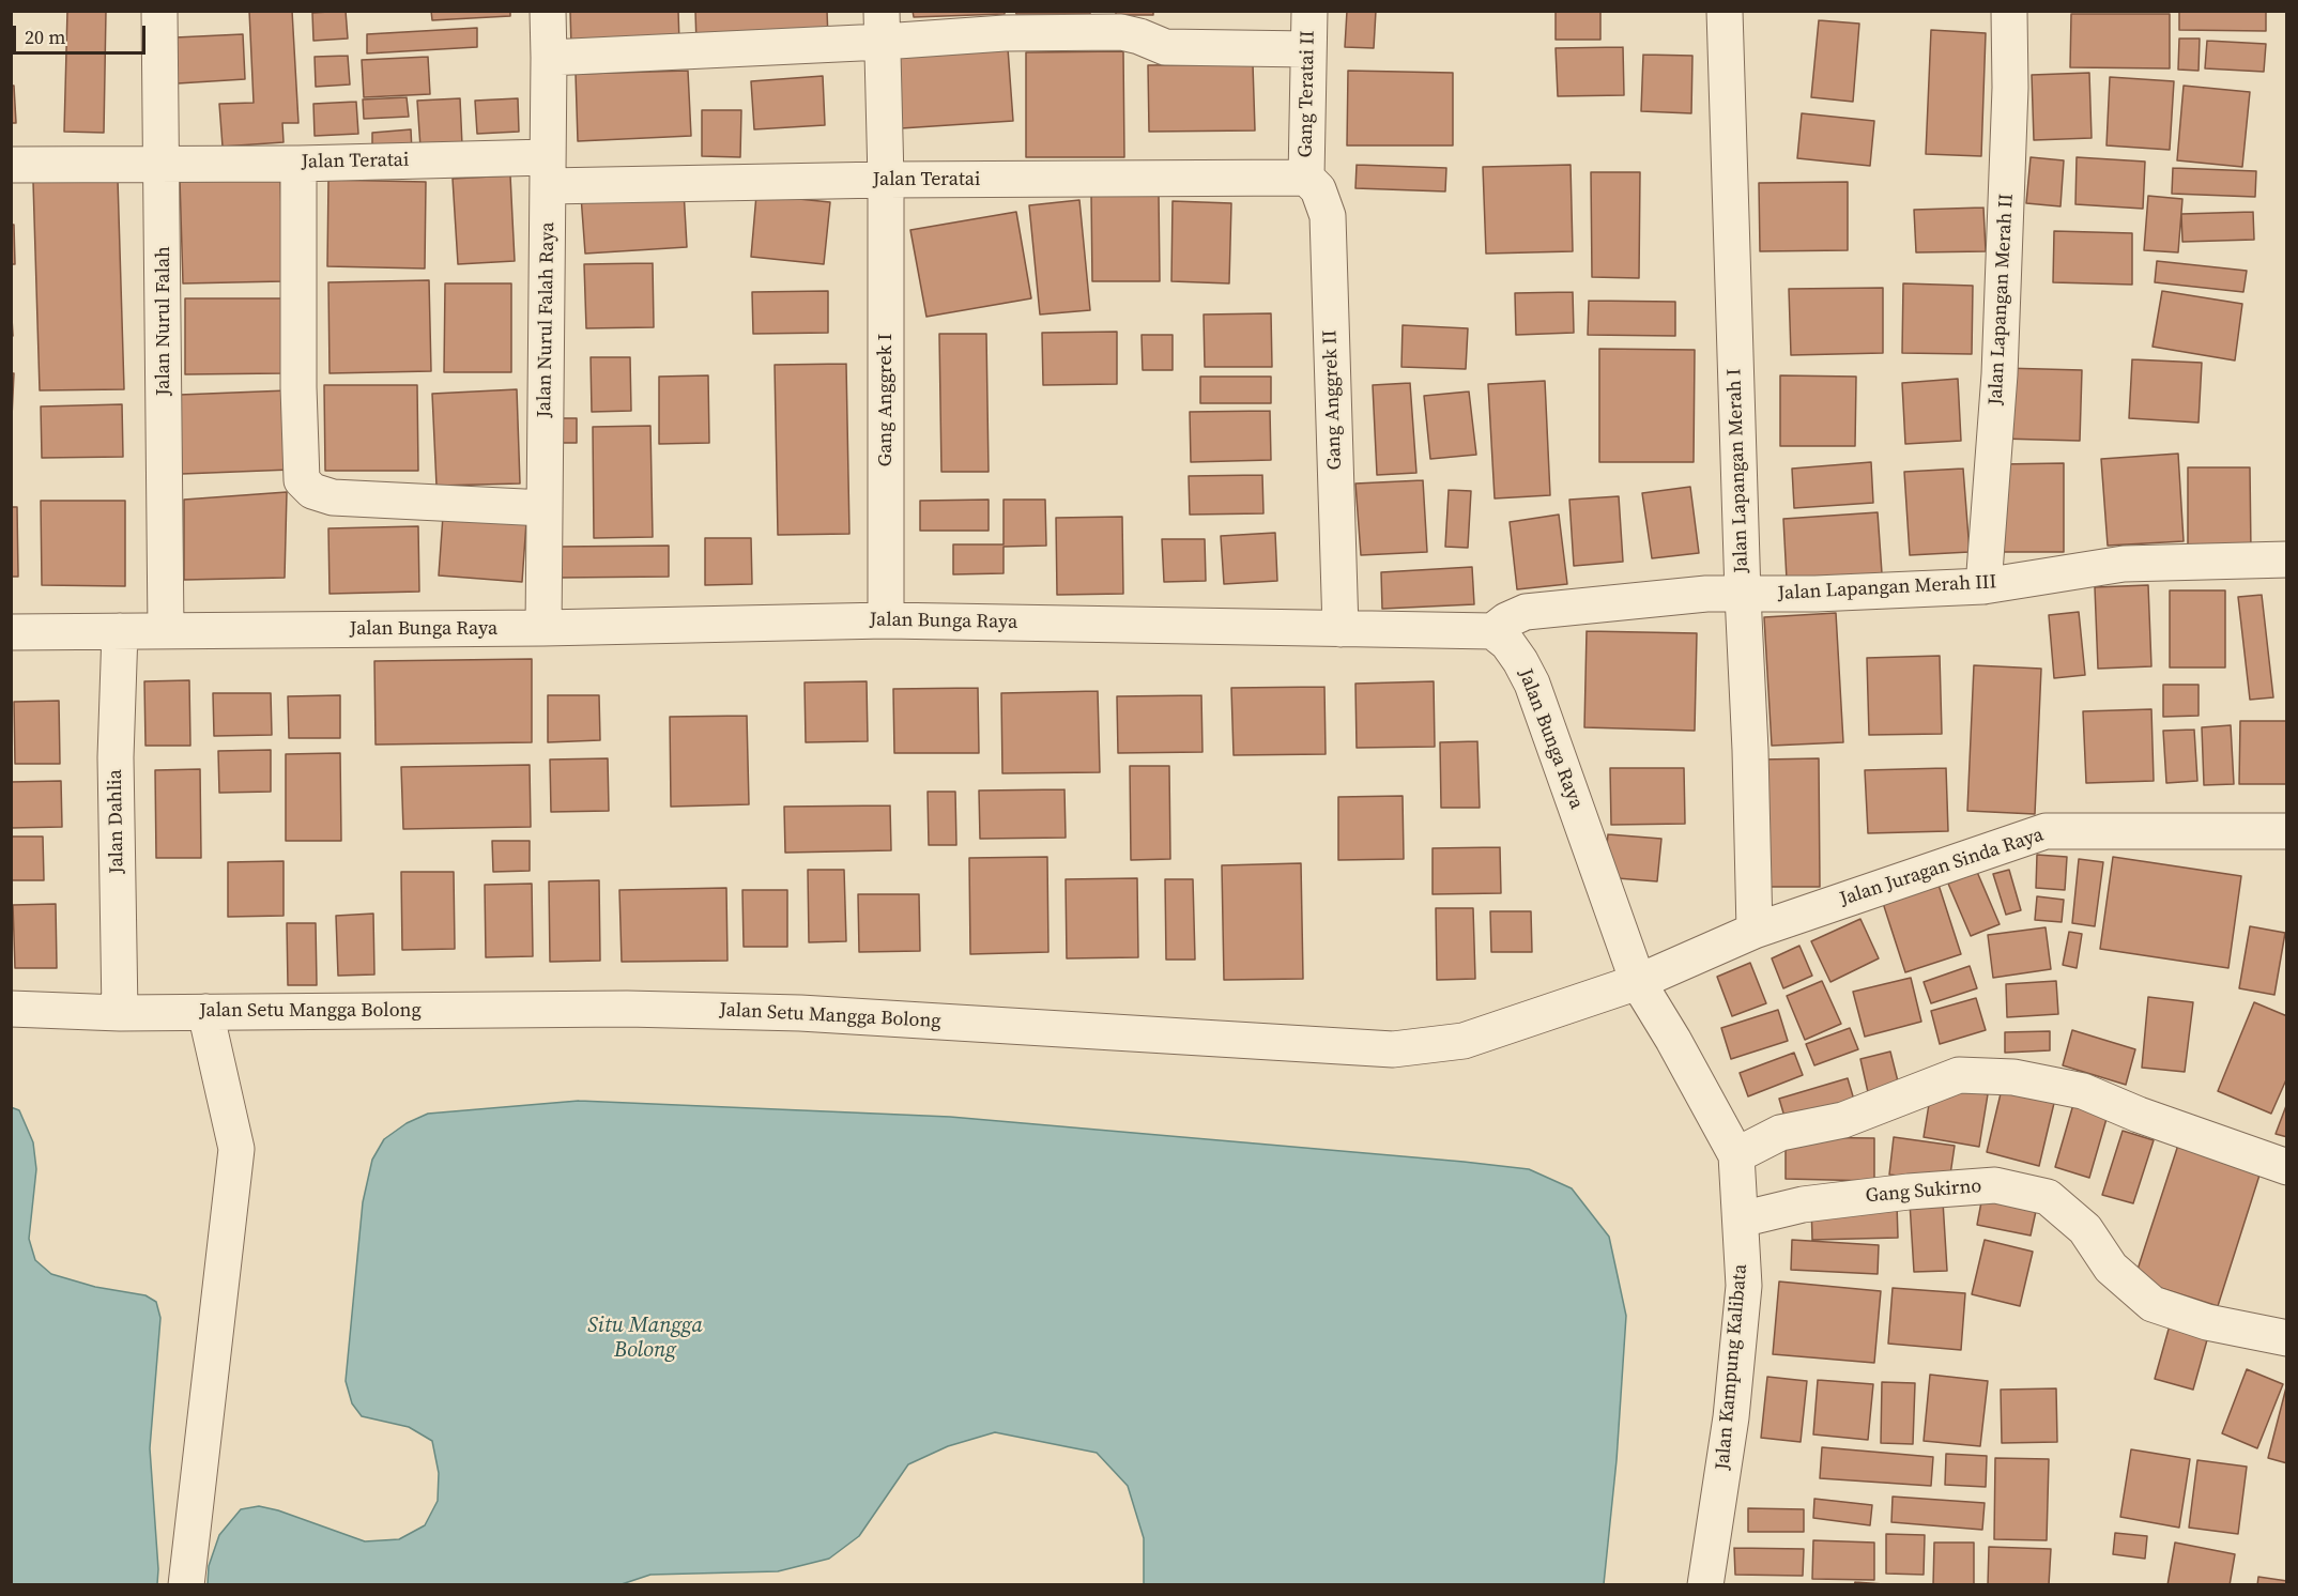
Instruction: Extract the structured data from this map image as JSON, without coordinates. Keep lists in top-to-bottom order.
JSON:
{
  "streets": {
    "street": [
      "Gang Teratai II",
      "Jalan Teratai",
      "Jalan Lapangan Merah II",
      "Jalan Nurul Falah Raya",
      "Jalan Nurul Falah",
      "Gang Anggrek I",
      "Gang Anggrek II",
      "Jalan Lapangan Merah I",
      "Jalan Lapangan Merah III",
      "Jalan Bunga Raya",
      "Jalan Dahlia",
      "Jalan Juragan Sinda Raya",
      "Jalan Setu Mangga Bolong",
      "Gang Sukirno",
      "Jalan Kampung Kalibata"
    ]
  },
  "crossings": [
    ["Gang Teratai II", "Jalan Teratai"],
    ["Gang Teratai II", "Gang Anggrek II"],
    ["Jalan Teratai", "Jalan Nurul Falah Raya"],
    ["Jalan Teratai", "Jalan Nurul Falah"],
    ["Jalan Teratai", "Gang Anggrek I"],
    ["Jalan Teratai", "Gang Anggrek II"],
    ["Jalan Lapangan Merah II", "Jalan Lapangan Merah III"],
    ["Jalan Nurul Falah Raya", "Jalan Bunga Raya"],
    ["Jalan Nurul Falah", "Jalan Bunga Raya"],
    ["Gang Anggrek I", "Jalan Bunga Raya"],
    ["Gang Anggrek II", "Jalan Bunga Raya"],
    ["Jalan Lapangan Merah I", "Jalan Lapangan Merah III"],
    ["Jalan Lapangan Merah I", "Jalan Juragan Sinda Raya"],
    ["Jalan Lapangan Merah III", "Jalan Bunga Raya"],
    ["Jalan Bunga Raya", "Jalan Dahlia"],
    ["Jalan Bunga Raya", "Jalan Juragan Sinda Raya"],
    ["Jalan Bunga Raya", "Jalan Setu Mangga Bolong"],
    ["Jalan Bunga Raya", "Jalan Kampung Kalibata"],
    ["Jalan Dahlia", "Jalan Setu Mangga Bolong"],
    ["Jalan Juragan Sinda Raya", "Jalan Setu Mangga Bolong"],
    ["Jalan Juragan Sinda Raya", "Jalan Kampung Kalibata"],
    ["Jalan Setu Mangga Bolong", "Jalan Kampung Kalibata"],
    ["Gang Sukirno", "Jalan Kampung Kalibata"]
  ],
  "water": ["Situ Mangga Bolong"],
  "scale_bar": "20 m"
}
